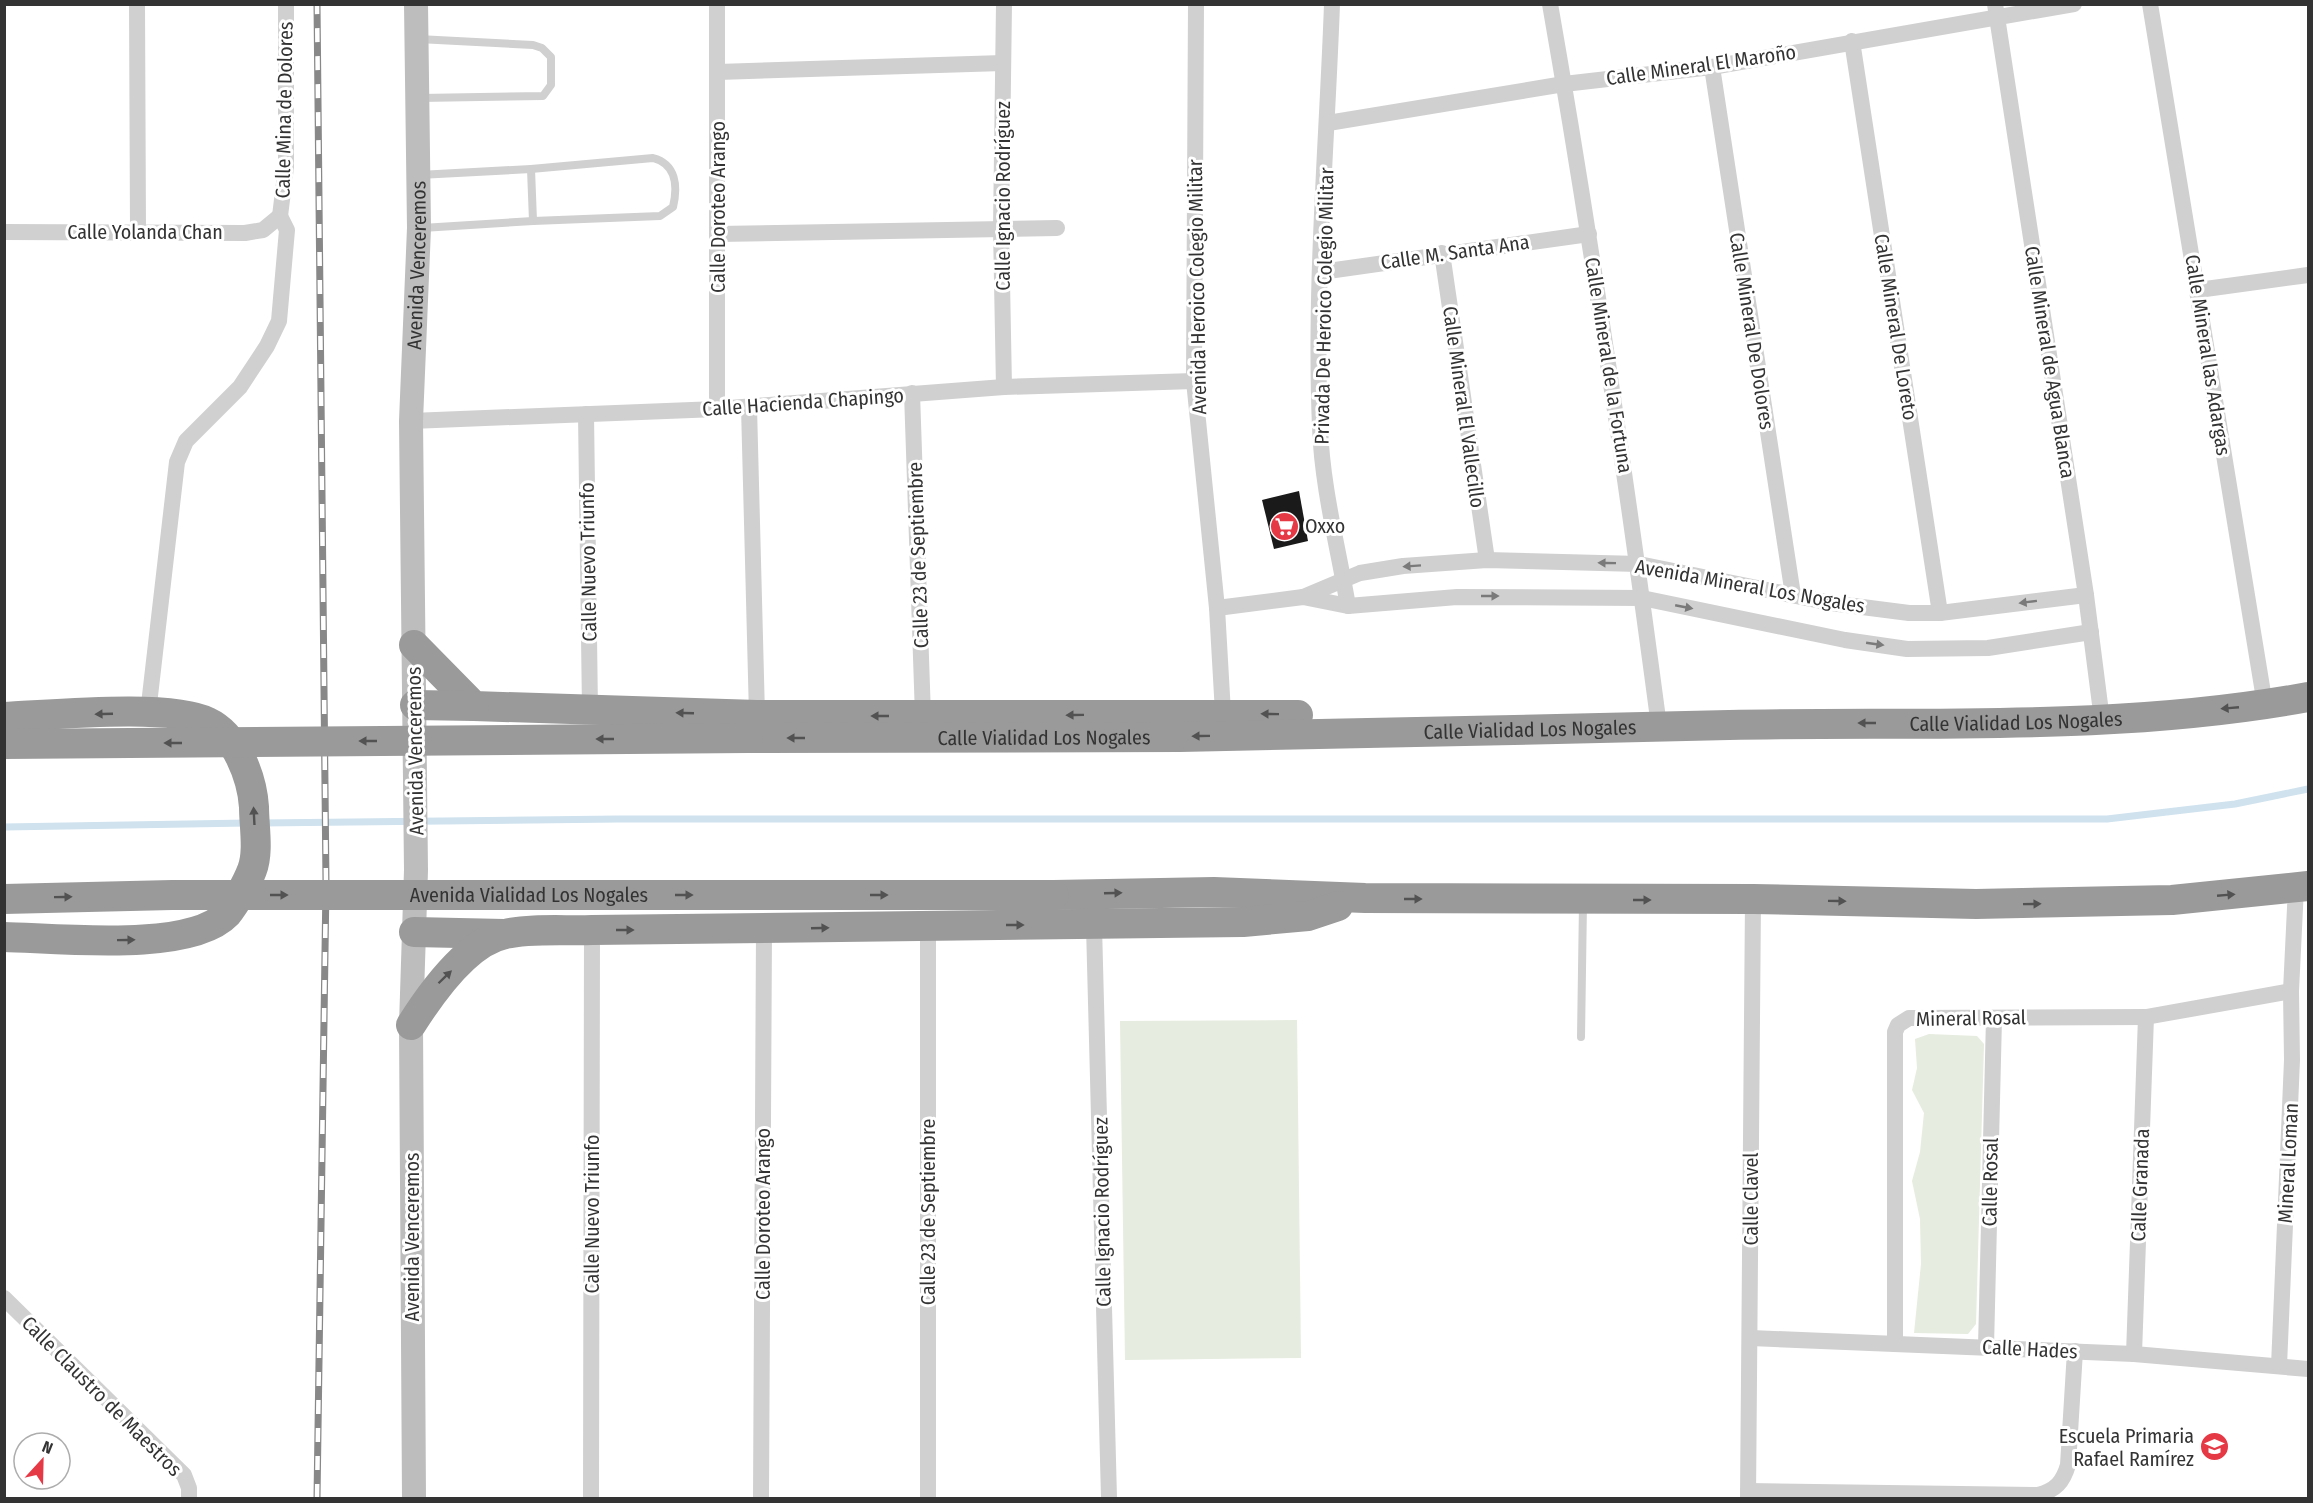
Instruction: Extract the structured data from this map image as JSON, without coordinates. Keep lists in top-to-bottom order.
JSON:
{
  "streets": {
    "highway": ["Calle Vialidad Los Nogales", "Avenida Vialidad Los Nogales"],
    "street": [
      "Calle Mineral El Maroño",
      "Calle Mina de Dolores",
      "Calle Ignacio Rodríguez",
      "Calle Doroteo Arango",
      "Calle Yolanda Chan",
      "Calle M. Santa Ana",
      "Avenida Venceremos",
      "Avenida Heroico Colegio Militar",
      "Privada De Heroico Colegio Militar",
      "Calle Mineral De Loreto",
      "Calle Mineral De Dolores",
      "Calle Mineral las Adargas",
      "Calle Mineral de Agua Blanca",
      "Calle Mineral de la Fortuna",
      "Calle Hacienda Chapingo",
      "Calle Mineral El Vallecillo",
      "Calle 23 de Septiembre",
      "Calle Nuevo Triunfo",
      "Avenida Mineral Los Nogales",
      "Mineral Rosal",
      "Mineral Loman",
      "Calle Rosal",
      "Calle Granada",
      "Calle Clavel",
      "Calle Hades",
      "Calle Claustro de Maestros"
    ]
  },
  "crossings": [
    ["Calle Mineral El Maroño", "Privada De Heroico Colegio Militar"],
    ["Calle Mineral El Maroño", "Calle Mineral De Loreto"],
    ["Calle Mineral El Maroño", "Calle Mineral De Dolores"],
    ["Calle Mineral El Maroño", "Calle Mineral de Agua Blanca"],
    ["Calle Mineral El Maroño", "Calle Mineral de la Fortuna"],
    ["Calle Mina de Dolores", "Calle Yolanda Chan"],
    ["Calle Ignacio Rodríguez", "Calle Hacienda Chapingo"],
    ["Calle Doroteo Arango", "Calle Hacienda Chapingo"],
    ["Calle M. Santa Ana", "Privada De Heroico Colegio Militar"],
    ["Calle M. Santa Ana", "Calle Mineral de la Fortuna"],
    ["Calle M. Santa Ana", "Calle Mineral El Vallecillo"],
    ["Avenida Venceremos", "Calle Hacienda Chapingo"],
    ["Avenida Heroico Colegio Militar", "Calle Hacienda Chapingo"],
    ["Privada De Heroico Colegio Militar", "Avenida Mineral Los Nogales"],
    ["Calle Mineral De Loreto", "Avenida Mineral Los Nogales"],
    ["Calle Mineral De Dolores", "Avenida Mineral Los Nogales"],
    ["Calle Mineral las Adargas", "Calle Vialidad Los Nogales"],
    ["Calle Mineral de Agua Blanca", "Avenida Mineral Los Nogales"],
    ["Calle Mineral de Agua Blanca", "Calle Vialidad Los Nogales"],
    ["Calle Mineral de la Fortuna", "Avenida Mineral Los Nogales"],
    ["Calle Mineral de la Fortuna", "Calle Vialidad Los Nogales"],
    ["Calle Hacienda Chapingo", "Calle 23 de Septiembre"],
    ["Calle Hacienda Chapingo", "Calle Nuevo Triunfo"],
    ["Calle Mineral El Vallecillo", "Avenida Mineral Los Nogales"],
    ["Mineral Rosal", "Mineral Loman"],
    ["Mineral Rosal", "Calle Rosal"],
    ["Mineral Rosal", "Calle Granada"],
    ["Mineral Rosal", "Calle Hades"],
    ["Mineral Loman", "Calle Hades"],
    ["Calle Rosal", "Calle Hades"],
    ["Calle Granada", "Calle Hades"],
    ["Calle Clavel", "Calle Hades"]
  ],
  "places": {
    "supermarket": ["Oxxo"],
    "school or university": ["Escuela Primaria Rafael Ramírez"]
  },
  "north": "top"
}
